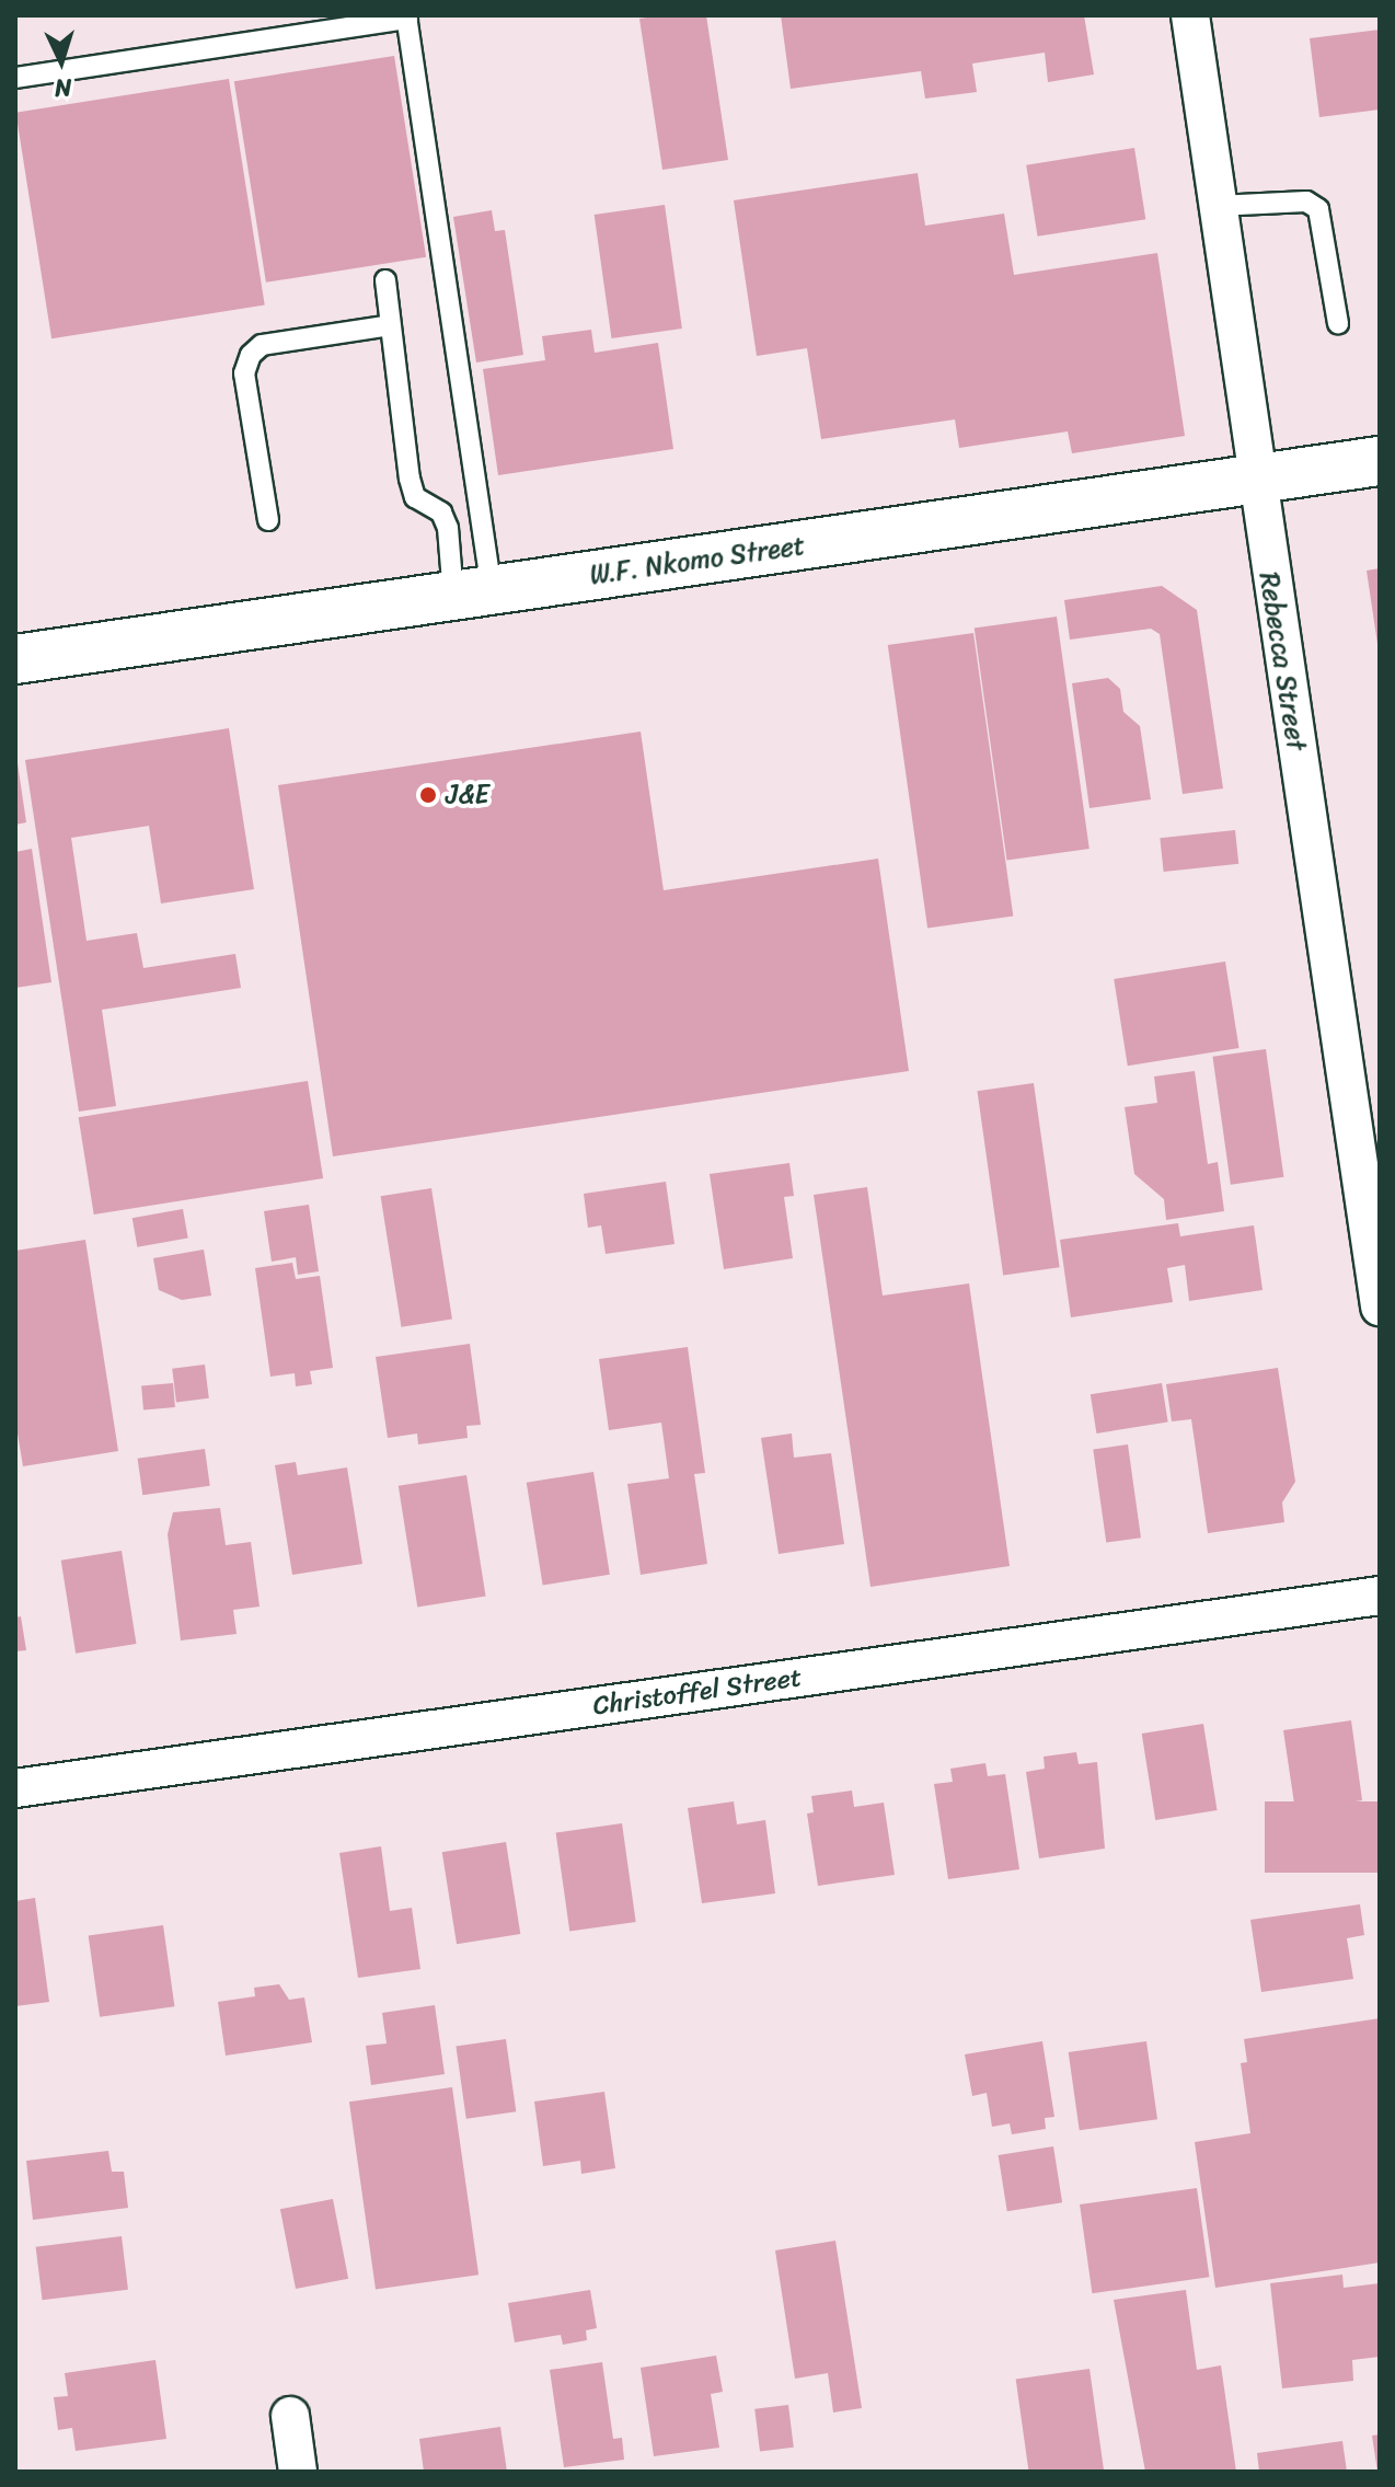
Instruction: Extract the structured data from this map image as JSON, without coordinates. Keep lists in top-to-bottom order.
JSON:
{
  "streets": {
    "main road": ["W.F. Nkomo Street"],
    "street": ["Rebecca Street", "Christoffel Street"]
  },
  "crossings": [
    ["W.F. Nkomo Street", "Rebecca Street"]
  ],
  "places": ["J&E"],
  "north": "bottom"
}
